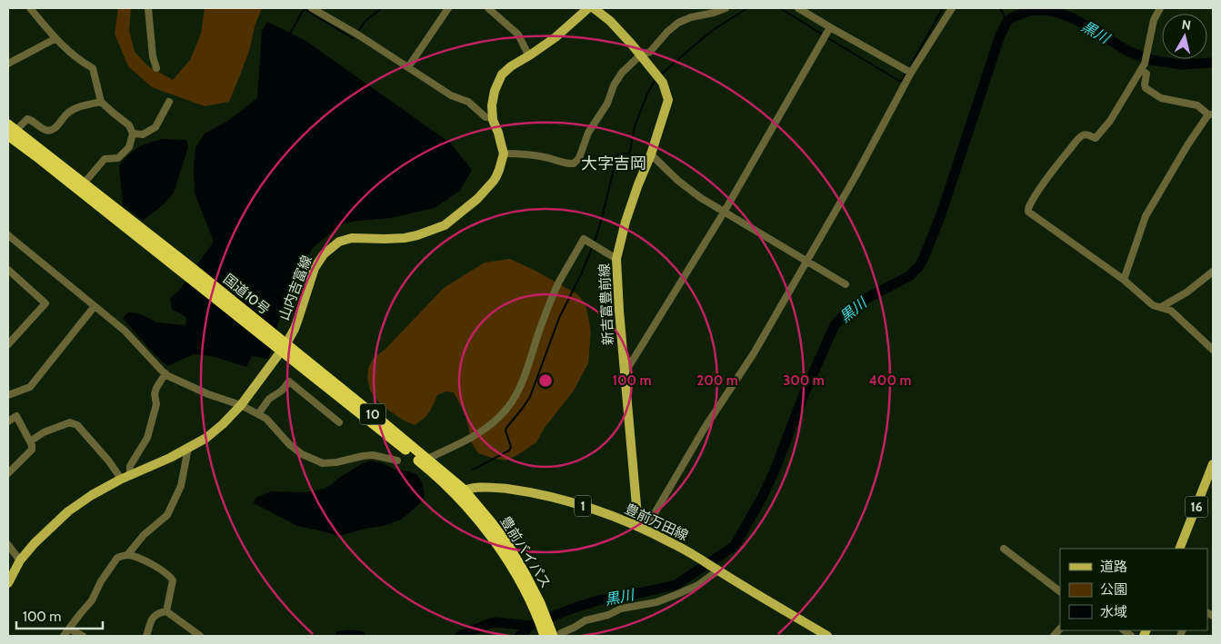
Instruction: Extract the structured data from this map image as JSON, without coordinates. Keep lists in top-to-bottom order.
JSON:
{
  "streets": {
    "highway": ["国道10号", "10", "豊前バイパス"],
    "main road": [
      "山内吉富線",
      "新吉富豊前線",
      "1",
      "16",
      "豊前万田線"
    ]
  },
  "crossings": [
    ["山内吉富線", "国道10号"],
    ["国道10号", "豊前万田線"],
    ["国道10号", "豊前バイパス"],
    ["新吉富豊前線", "豊前万田線"],
    ["豊前万田線", "豊前バイパス"]
  ],
  "districts": ["大字吉岡"],
  "water": ["黒川"],
  "legend": ["道路", "公園", "水域"],
  "scale_bar": "100 m",
  "north": "top",
  "rings": [
    "100 m",
    "200 m",
    "300 m",
    "400 m"
  ]
}
